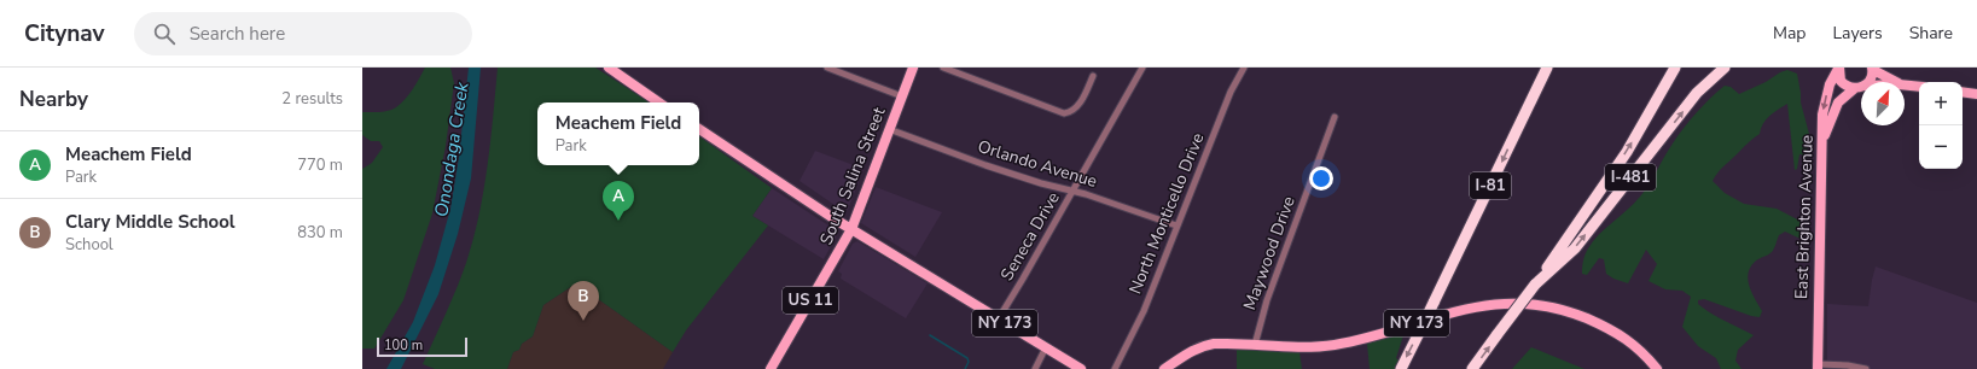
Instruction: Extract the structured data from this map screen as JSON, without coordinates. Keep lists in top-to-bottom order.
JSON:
{
  "streets": {
    "highway": ["I-481", "I-81"],
    "main road": [
      "South Salina Street",
      "East Brighton Avenue",
      "US 11",
      "NY 173"
    ],
    "street": [
      "Orlando Avenue",
      "North Monticello Drive",
      "Seneca Drive",
      "Maywood Drive"
    ]
  },
  "crossings": [
    ["Orlando Avenue", "South Salina Street"],
    ["Orlando Avenue", "North Monticello Drive"],
    ["Orlando Avenue", "Seneca Drive"],
    ["South Salina Street", "NY 173"],
    ["Seneca Drive", "NY 173"],
    ["Maywood Drive", "NY 173"]
  ],
  "water": ["Onondaga Creek"],
  "scale_bar": "100 m",
  "north": "top right",
  "page": {
    "header": "Citynav",
    "search": "Search here",
    "nav": ["Map", "Layers", "Share"],
    "heading": ["Nearby", "2 results"],
    "map_buttons": ["+", "−"],
    "popup": ["Meachem Field", "Park"],
    "list": [
      {
        "mark": "A",
        "name": "Meachem Field",
        "note": "Park",
        "value": "770 m"
      },
      {
        "mark": "B",
        "name": "Clary Middle School",
        "note": "School",
        "value": "830 m"
      }
    ],
    "pins": ["A", "B"],
    "scale": "100 m"
  }
}
